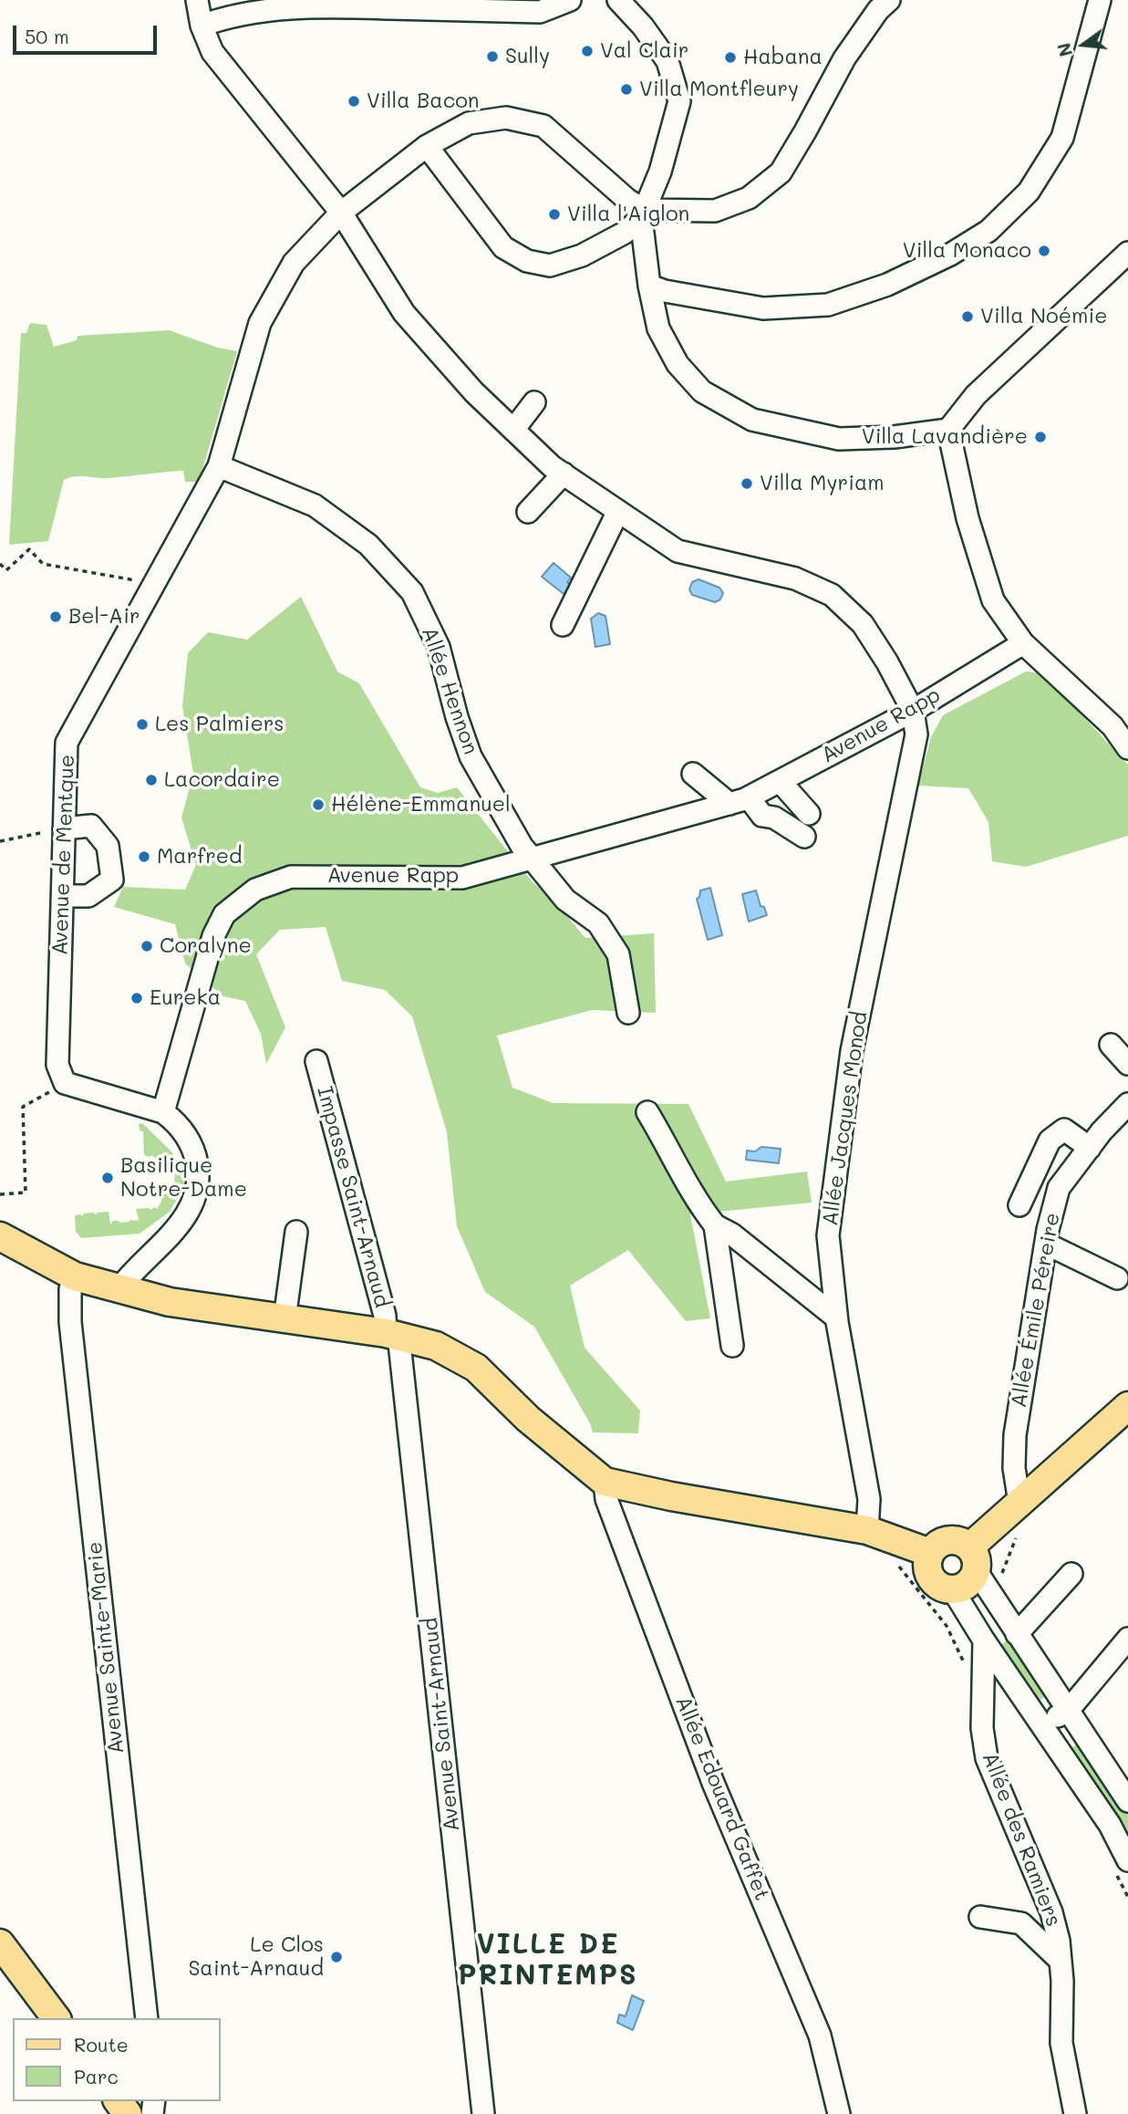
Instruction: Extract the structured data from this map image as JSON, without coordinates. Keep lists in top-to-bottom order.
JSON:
{
  "streets": {
    "street": [
      "Allée Hennon",
      "Avenue Rapp",
      "Avenue de Mentque",
      "Allée Jacques Monod",
      "Impasse Saint-Arnaud",
      "Allée Émile Péreire",
      "Avenue Sainte-Marie",
      "Avenue Saint-Arnaud",
      "Allée Edouard Gaffet",
      "Allée des Ramiers"
    ]
  },
  "crossings": [
    ["Allée Hennon", "Avenue Rapp"],
    ["Allée Hennon", "Avenue de Mentque"],
    ["Avenue Rapp", "Allée Jacques Monod"],
    ["Impasse Saint-Arnaud", "Avenue Saint-Arnaud"]
  ],
  "districts": ["VILLE DE PRINTEMPS"],
  "places": [
    "Val Clair",
    "Sully",
    "Habana",
    "Villa Montfleury",
    "Villa Bacon",
    "Villa l'Aiglon",
    "Villa Monaco",
    "Villa Noémie",
    "Villa Lavandière",
    "Villa Myriam",
    "Bel-Air",
    "Les Palmiers",
    "Lacordaire",
    "Hélène-Emmanuel",
    "Marfred",
    "Coralyne",
    "Eureka",
    "Basilique Notre-Dame",
    "Le Clos Saint-Arnaud"
  ],
  "legend": ["Route", "Parc"],
  "scale_bar": "50 m",
  "north": "left"
}
